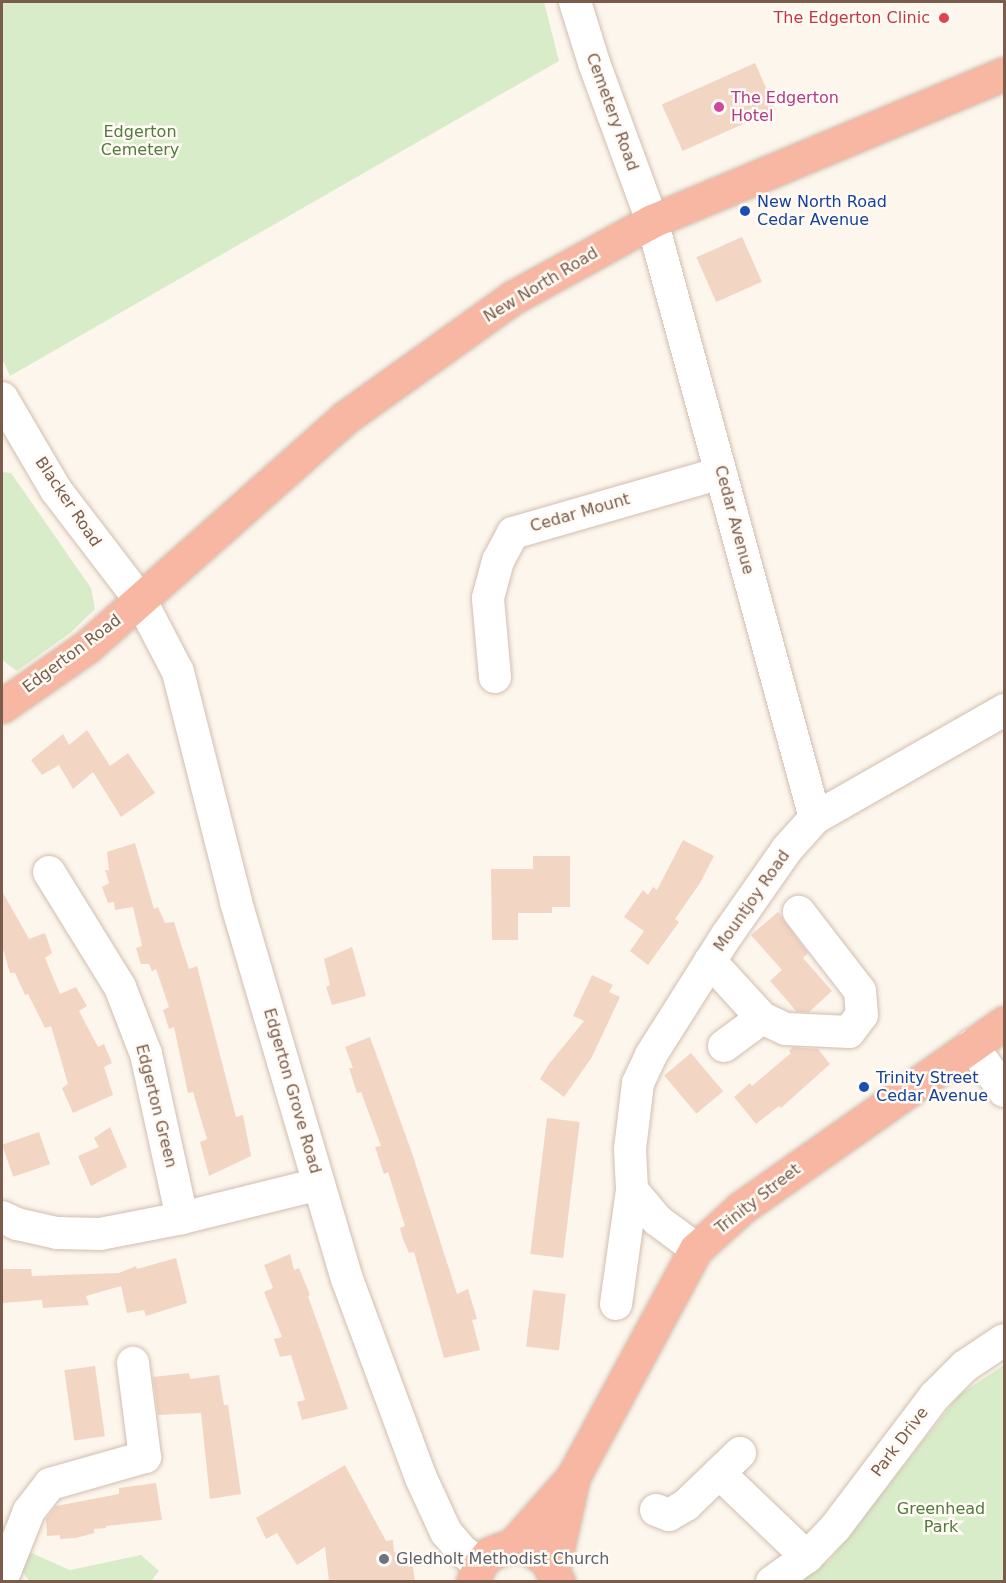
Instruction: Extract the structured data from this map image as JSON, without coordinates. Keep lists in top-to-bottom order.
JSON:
{
  "streets": {
    "highway": ["New North Road", "Edgerton Road", "Trinity Street"],
    "street": [
      "Cemetery Road",
      "Blacker Road",
      "Cedar Mount",
      "Cedar Avenue",
      "Mountjoy Road",
      "Edgerton Grove Road",
      "Edgerton Green",
      "Park Drive"
    ]
  },
  "crossings": [
    ["Cemetery Road", "New North Road"],
    ["Cemetery Road", "Cedar Avenue"],
    ["New North Road", "Blacker Road"],
    ["New North Road", "Cedar Avenue"],
    ["New North Road", "Edgerton Road"],
    ["New North Road", "Edgerton Grove Road"],
    ["Blacker Road", "Edgerton Road"],
    ["Blacker Road", "Edgerton Grove Road"],
    ["Cedar Mount", "Cedar Avenue"],
    ["Cedar Avenue", "Mountjoy Road"],
    ["Edgerton Road", "Edgerton Grove Road"]
  ],
  "parks": ["Edgerton Cemetery", "Greenhead Park"],
  "places": [
    "The Edgerton Clinic",
    "The Edgerton Hotel",
    "New North Road Cedar Avenue",
    "Trinity Street Cedar Avenue",
    "Gledholt Methodist Church"
  ]
}
